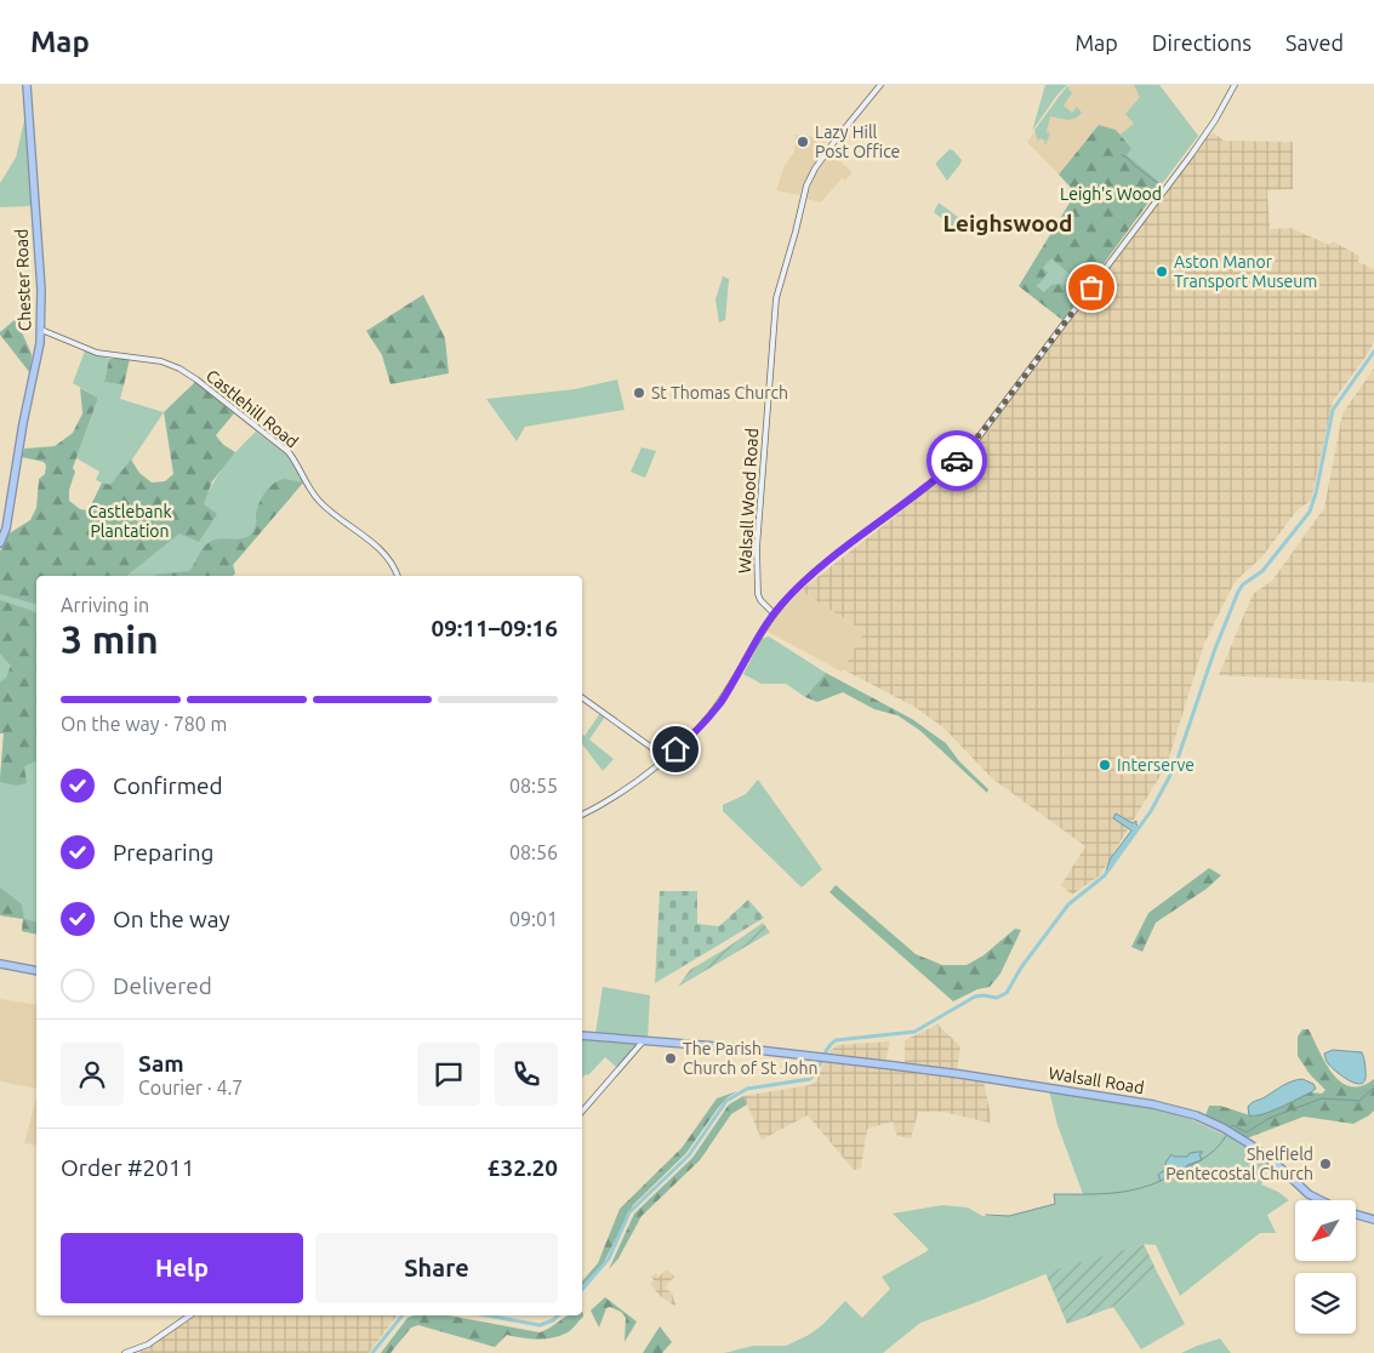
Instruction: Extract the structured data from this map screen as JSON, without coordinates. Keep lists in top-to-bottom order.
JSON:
{
  "streets": {
    "highway": ["Chester Road", "Walsall Road"],
    "main road": ["Castlehill Road", "Walsall Wood Road"]
  },
  "crossings": [
    ["Chester Road", "Castlehill Road"]
  ],
  "districts": ["Leighswood"],
  "parks": ["Leigh's Wood", "Castlebank Plantation"],
  "places": [
    "Lazy Hill Post Office",
    "Aston Manor Transport Museum",
    "St Thomas Church",
    "Interserve",
    "The Parish Church of St John",
    "Shelfield Pentecostal Church"
  ],
  "north": "bottom left",
  "page": {
    "header": "Map",
    "nav": ["Map", "Directions", "Saved"],
    "heading": ["3 min", "Arriving in", "09:11–09:16"],
    "panel": [
      "Sam",
      "Courier · 4.7",
      "Order #2011",
      "£32.20"
    ],
    "bar": "On the way · 780 m",
    "list": [
      ["Confirmed", "08:55"],
      ["Preparing", "08:56"],
      ["On the way", "09:01"],
      "Delivered"
    ],
    "buttons": ["Help", "Share"]
  }
}
